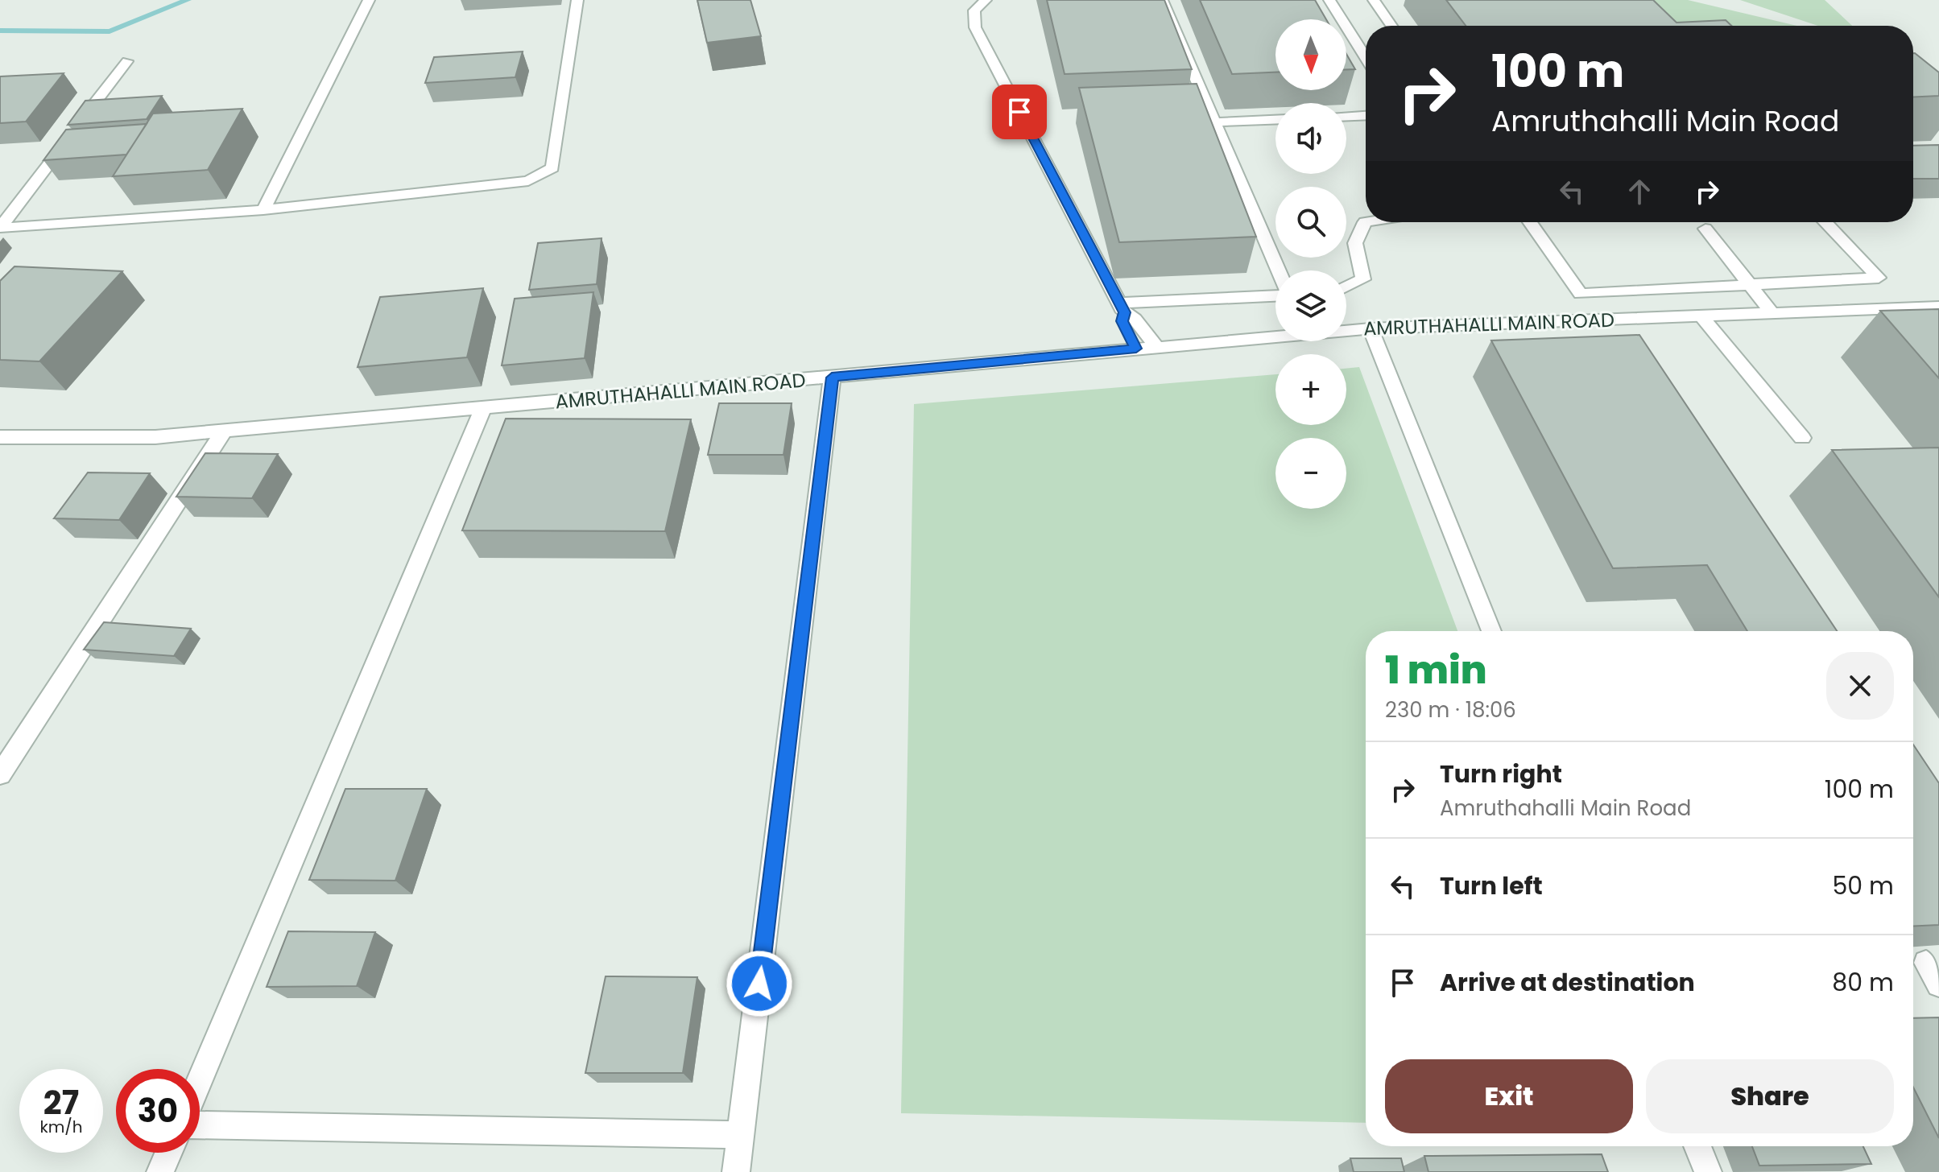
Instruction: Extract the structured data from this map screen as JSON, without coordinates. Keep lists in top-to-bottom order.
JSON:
{
  "streets": {
    "street": ["AMRUTHAHALLI MAIN ROAD"]
  },
  "north": "bottom",
  "page": {
    "map_buttons": ["+", "−"],
    "turn": ["100 m", "Amruthahalli Main Road"],
    "heading": ["1 min", "230 m · 18:06"],
    "list": [
      {
        "name": "Turn right",
        "note": "Amruthahalli Main Road",
        "value": "100 m"
      },
      {
        "name": "Turn left",
        "value": "50 m"
      },
      {
        "name": "Arrive at destination",
        "value": "80 m"
      }
    ],
    "buttons": ["Exit", "Share"],
    "speed": "27 km/h",
    "limit": "30"
  }
}
